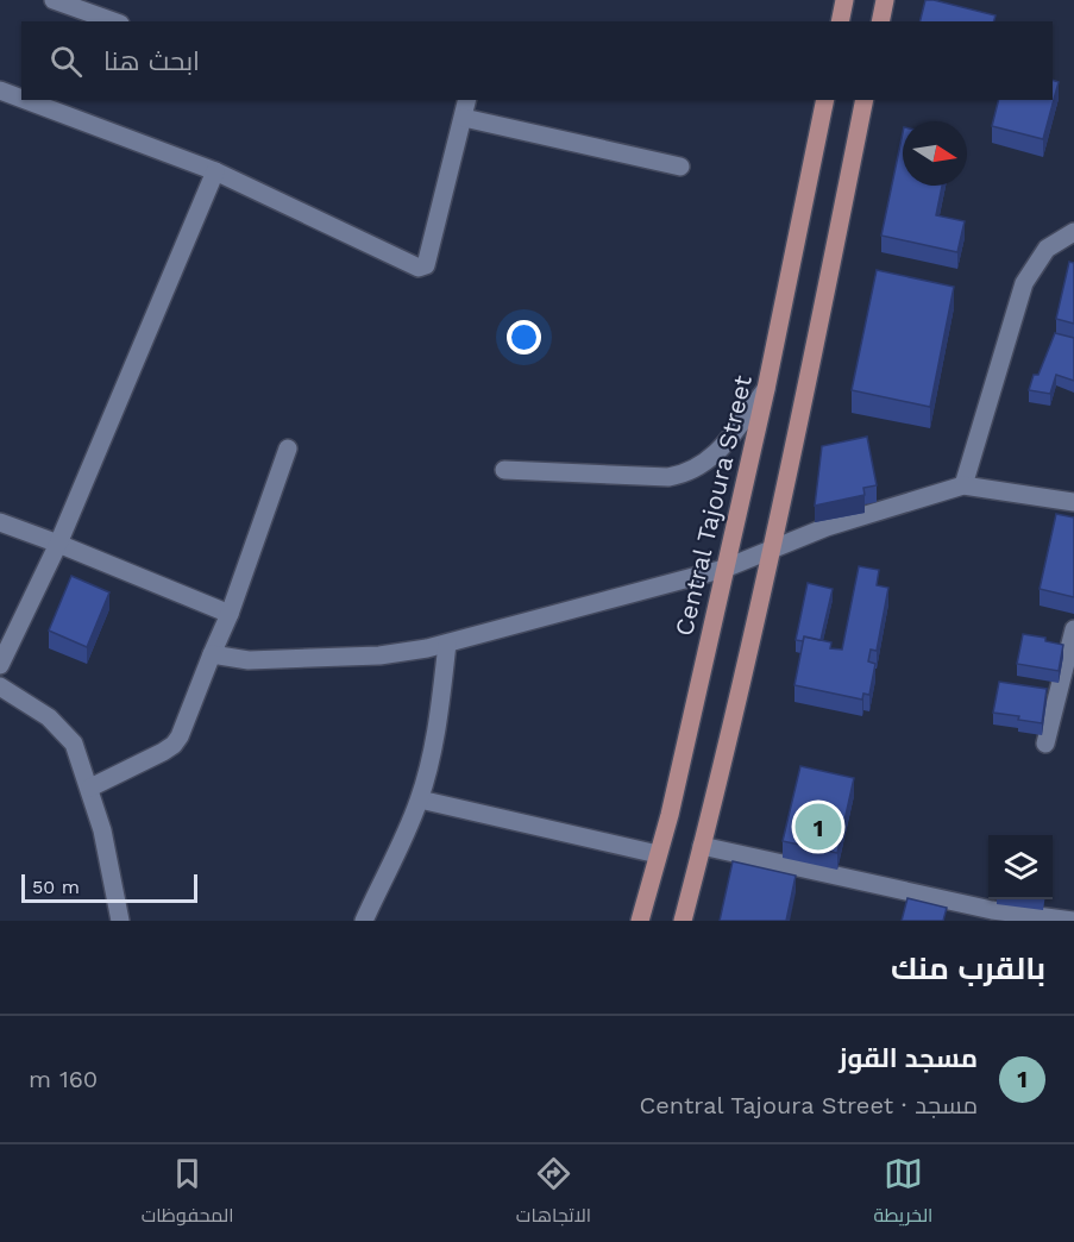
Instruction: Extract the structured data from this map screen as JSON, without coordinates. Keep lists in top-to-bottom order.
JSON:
{
  "streets": {
    "main road": ["Central Tajoura Street"]
  },
  "scale_bar": "50 m",
  "north": "right",
  "page": {
    "search": "ابحث هنا",
    "pins": "1",
    "scale": "50 m",
    "heading": "بالقرب منك",
    "list": [
      {
        "mark": "1",
        "name": "مسجد القوز",
        "note": "مسجد · Central Tajoura Street",
        "value": "160 m"
      }
    ],
    "nav": ["الخريطة", "الاتجاهات", "المحفوظات"]
  }
}
